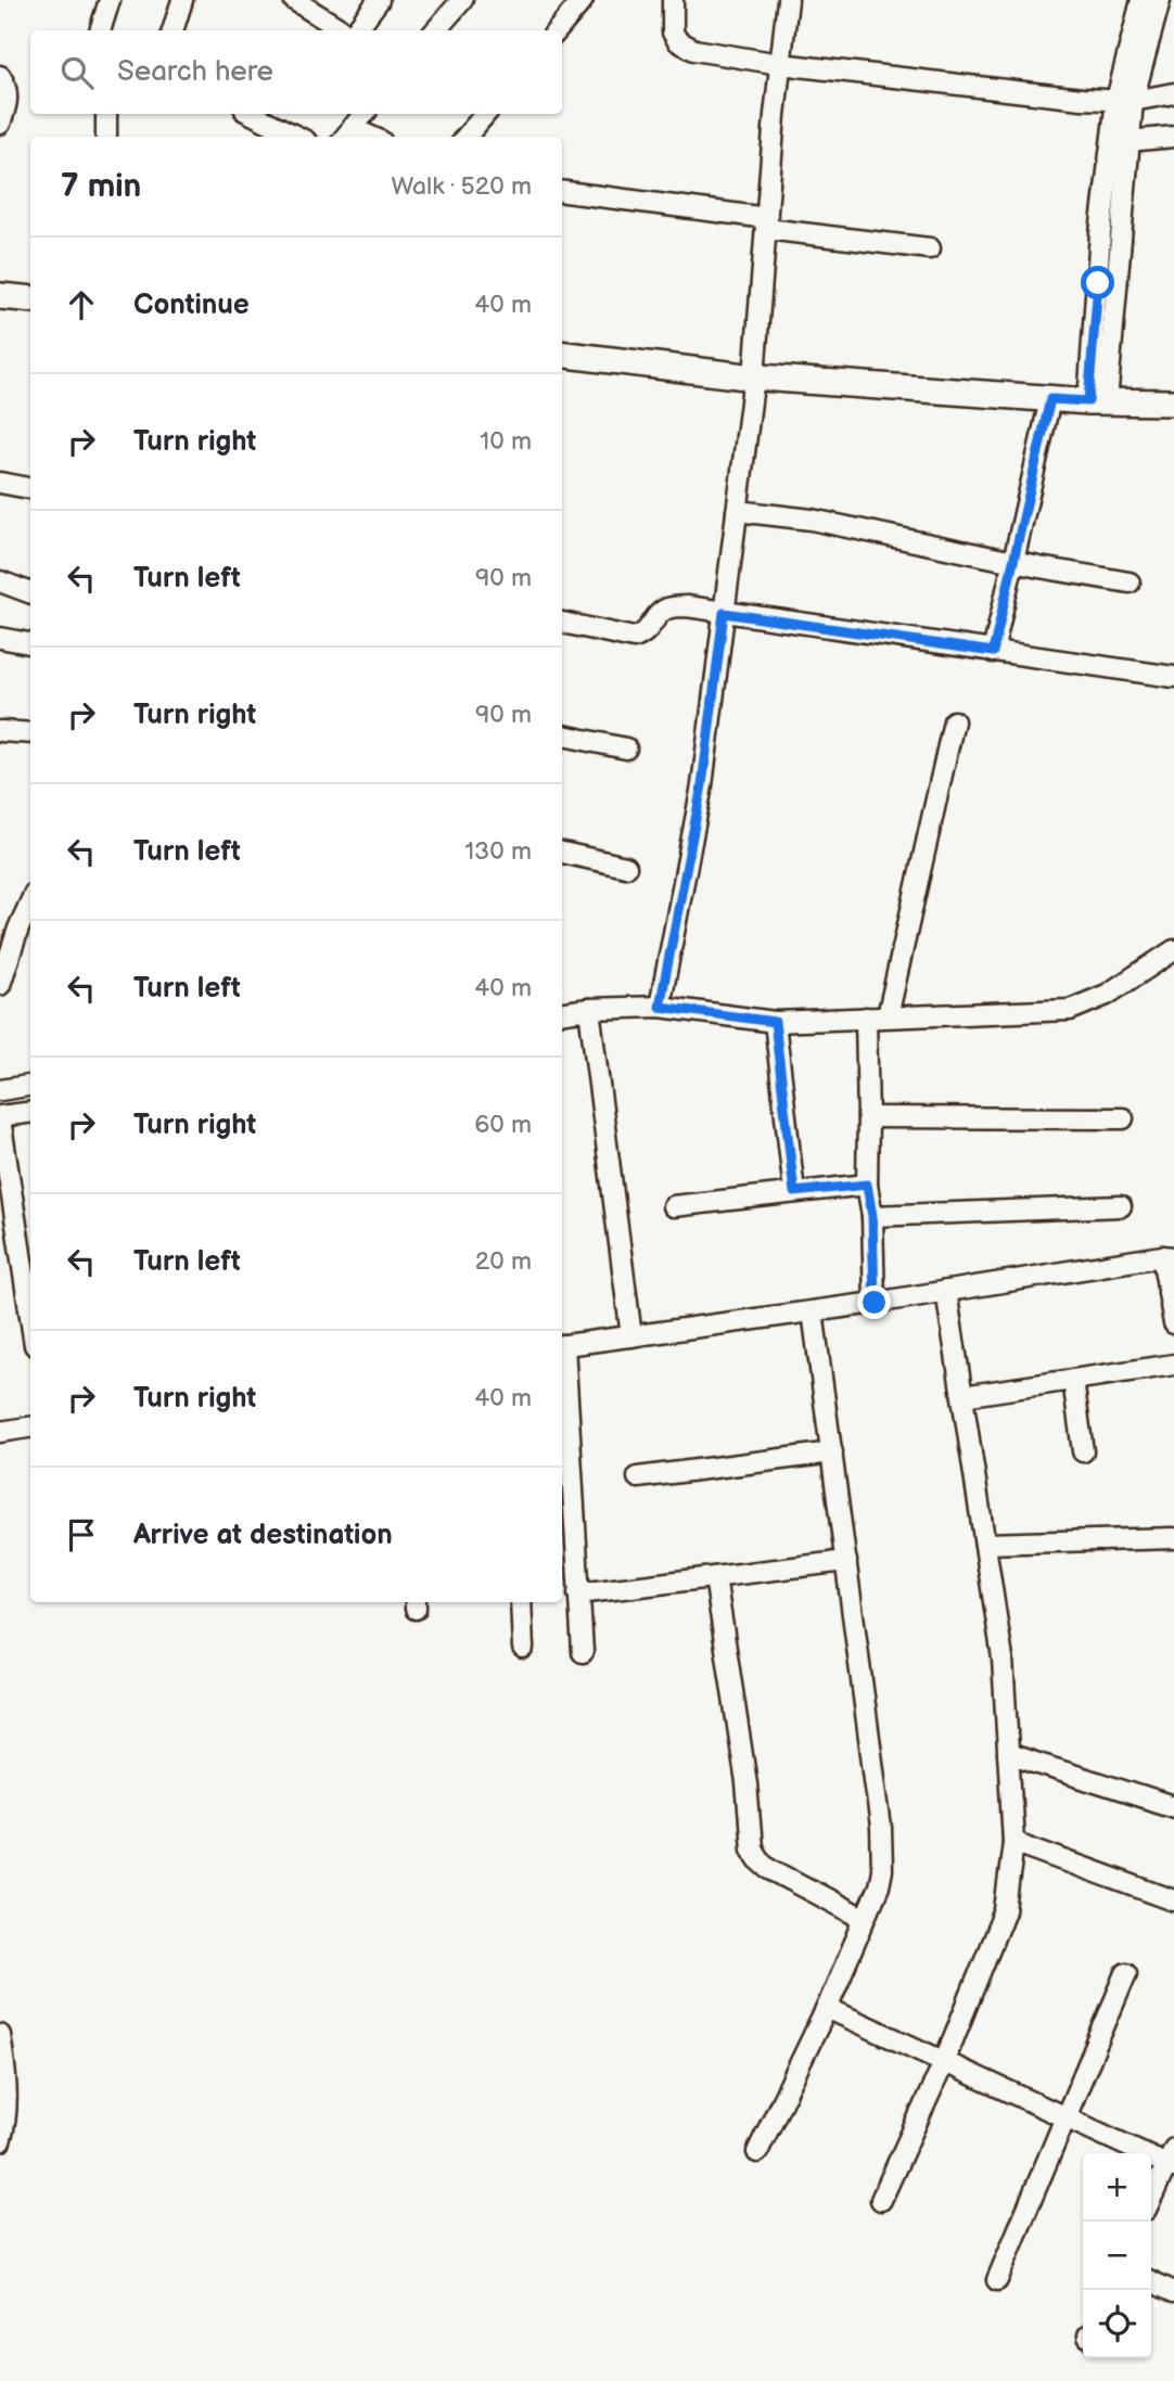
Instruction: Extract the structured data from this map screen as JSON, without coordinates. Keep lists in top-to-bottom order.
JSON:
{
  "page": {
    "search": "Search here",
    "heading": ["7 min", "Walk · 520 m"],
    "list": [
      ["Continue", "40 m"],
      ["Turn right", "10 m"],
      ["Turn left", "90 m"],
      ["Turn right", "90 m"],
      ["Turn left", "130 m"],
      ["Turn left", "40 m"],
      ["Turn right", "60 m"],
      ["Turn left", "20 m"],
      ["Turn right", "40 m"],
      "Arrive at destination"
    ],
    "map_buttons": ["+", "−"]
  }
}
